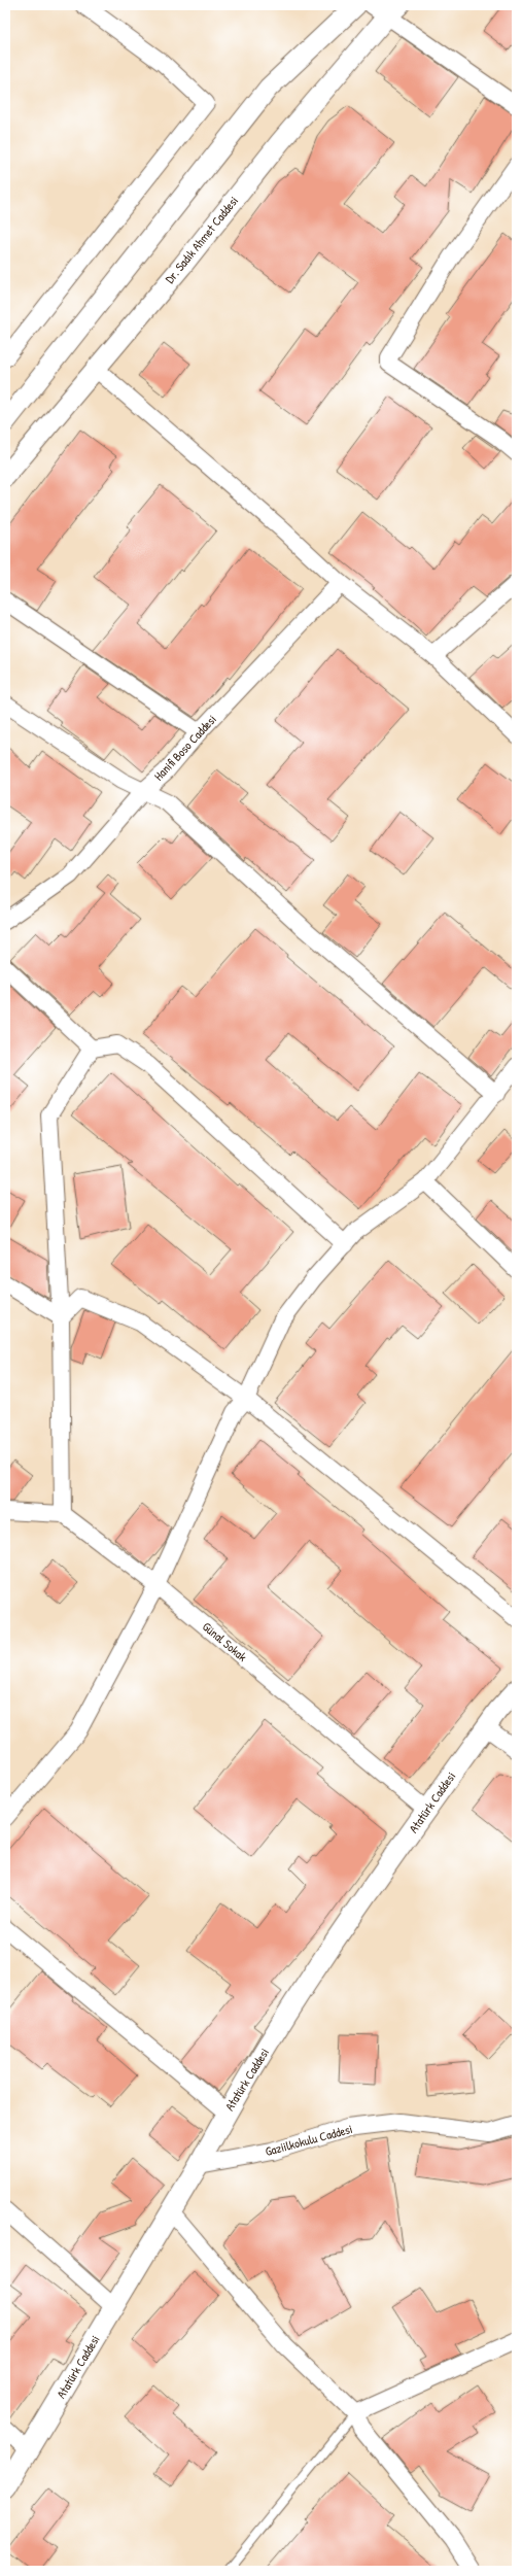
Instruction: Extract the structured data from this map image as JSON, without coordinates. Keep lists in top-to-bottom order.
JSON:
{
  "streets": {
    "street": [
      "Dr. Sadık Ahmet Caddesi",
      "Hanifi Boso Caddesi",
      "Günal Sokak",
      "Atatürk Caddesi",
      "Gaziilkokulu Caddesi"
    ]
  },
  "crossings": [
    ["Günal Sokak", "Atatürk Caddesi"],
    ["Atatürk Caddesi", "Gaziilkokulu Caddesi"]
  ]
}
